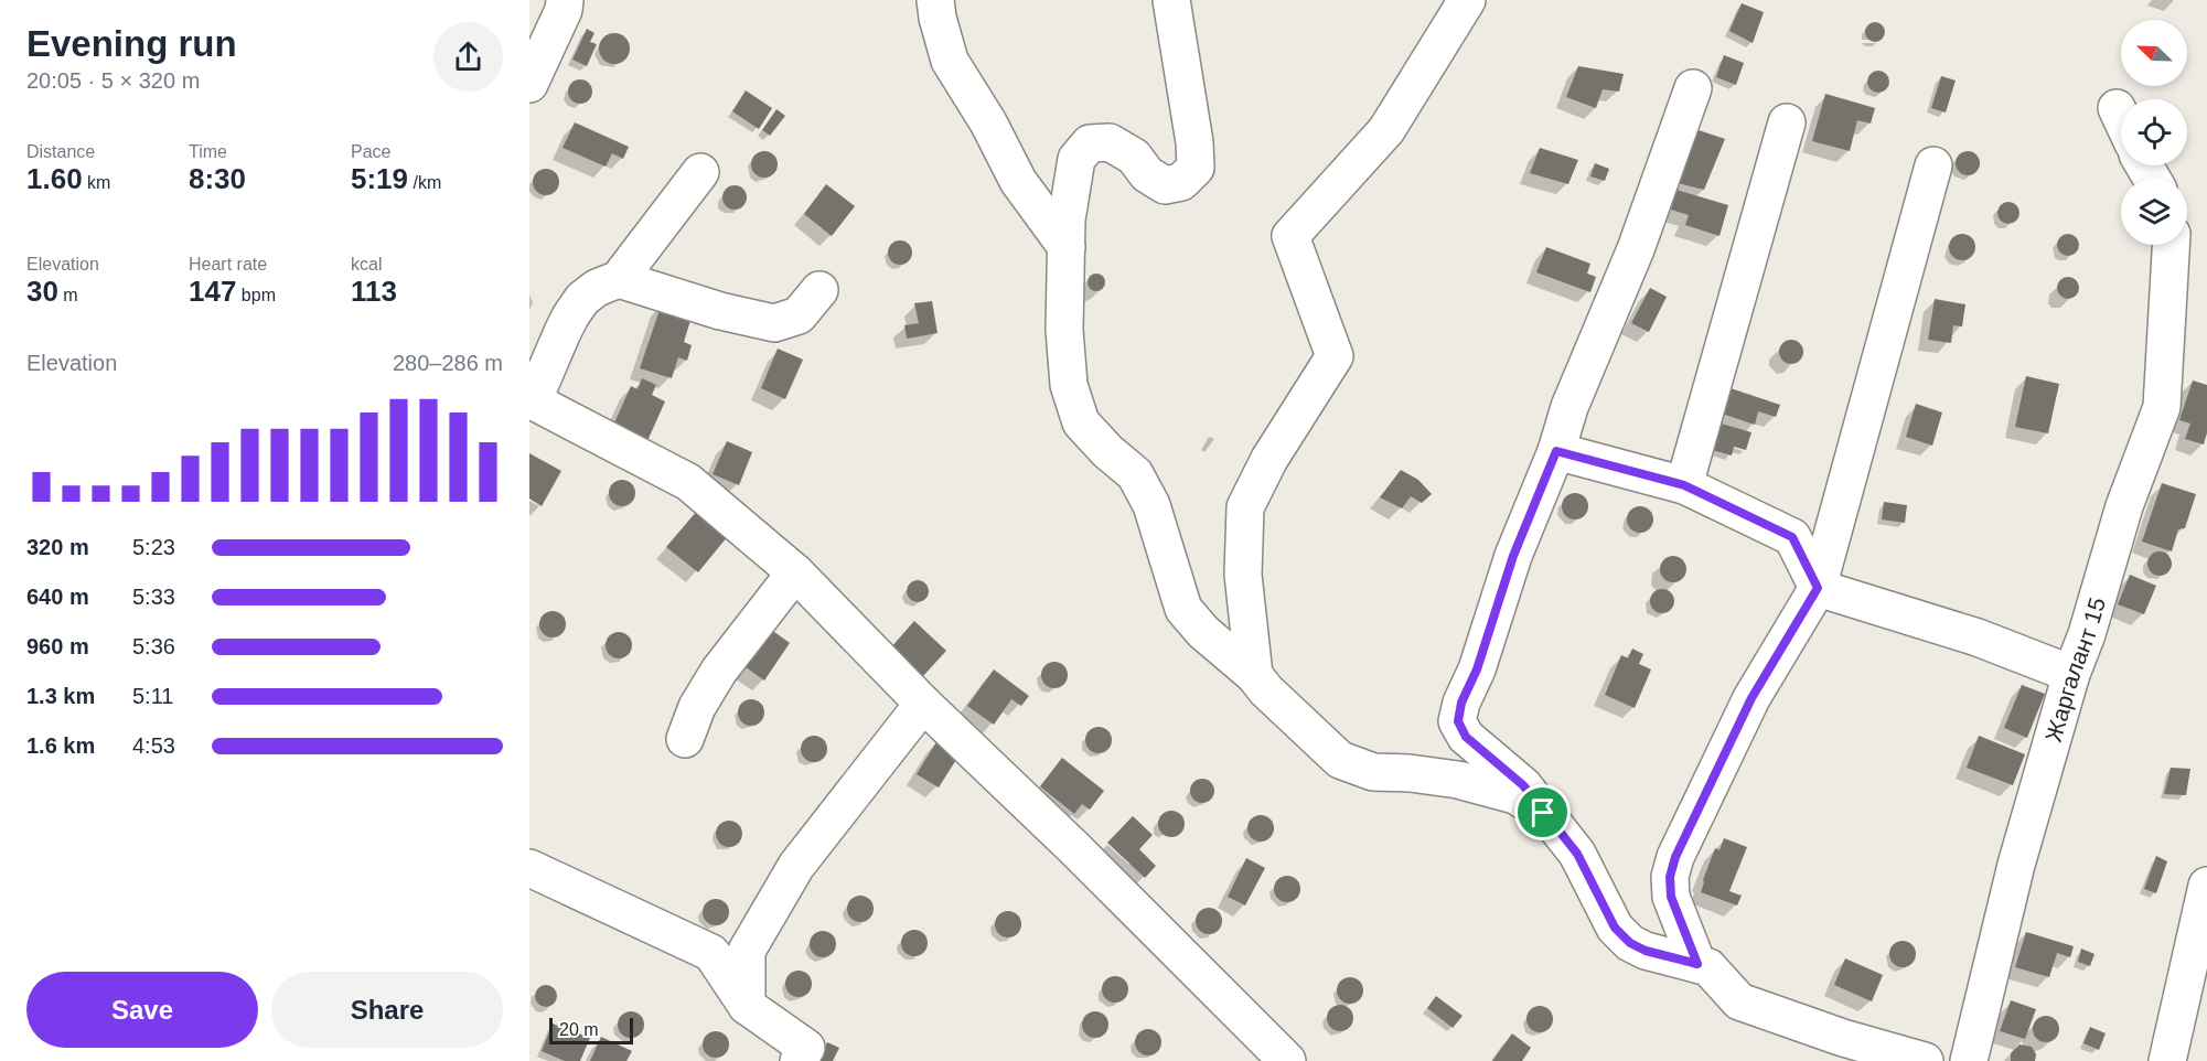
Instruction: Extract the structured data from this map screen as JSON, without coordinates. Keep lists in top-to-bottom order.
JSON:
{
  "streets": {
    "street": ["Жаргалант 15"]
  },
  "scale_bar": "20 m",
  "north": "top left",
  "page": {
    "heading": ["Evening run", "20:05 · 5 × 320 m"],
    "stats": [
      ["Distance", "1.60 km"],
      ["Time", "8:30"],
      ["Pace", "5:19 /km"],
      ["Elevation", "30 m"],
      ["Heart rate", "147 bpm"],
      ["kcal", "113"]
    ],
    "chart": ["Elevation", "280–286 m"],
    "list": [
      {
        "name": "320 m",
        "note": "5:23"
      },
      {
        "name": "640 m",
        "note": "5:33"
      },
      {
        "name": "960 m",
        "note": "5:36"
      },
      {
        "name": "1.3 km",
        "note": "5:11"
      },
      {
        "name": "1.6 km",
        "note": "4:53"
      }
    ],
    "buttons": ["Save", "Share"],
    "scale": "20 m"
  }
}
